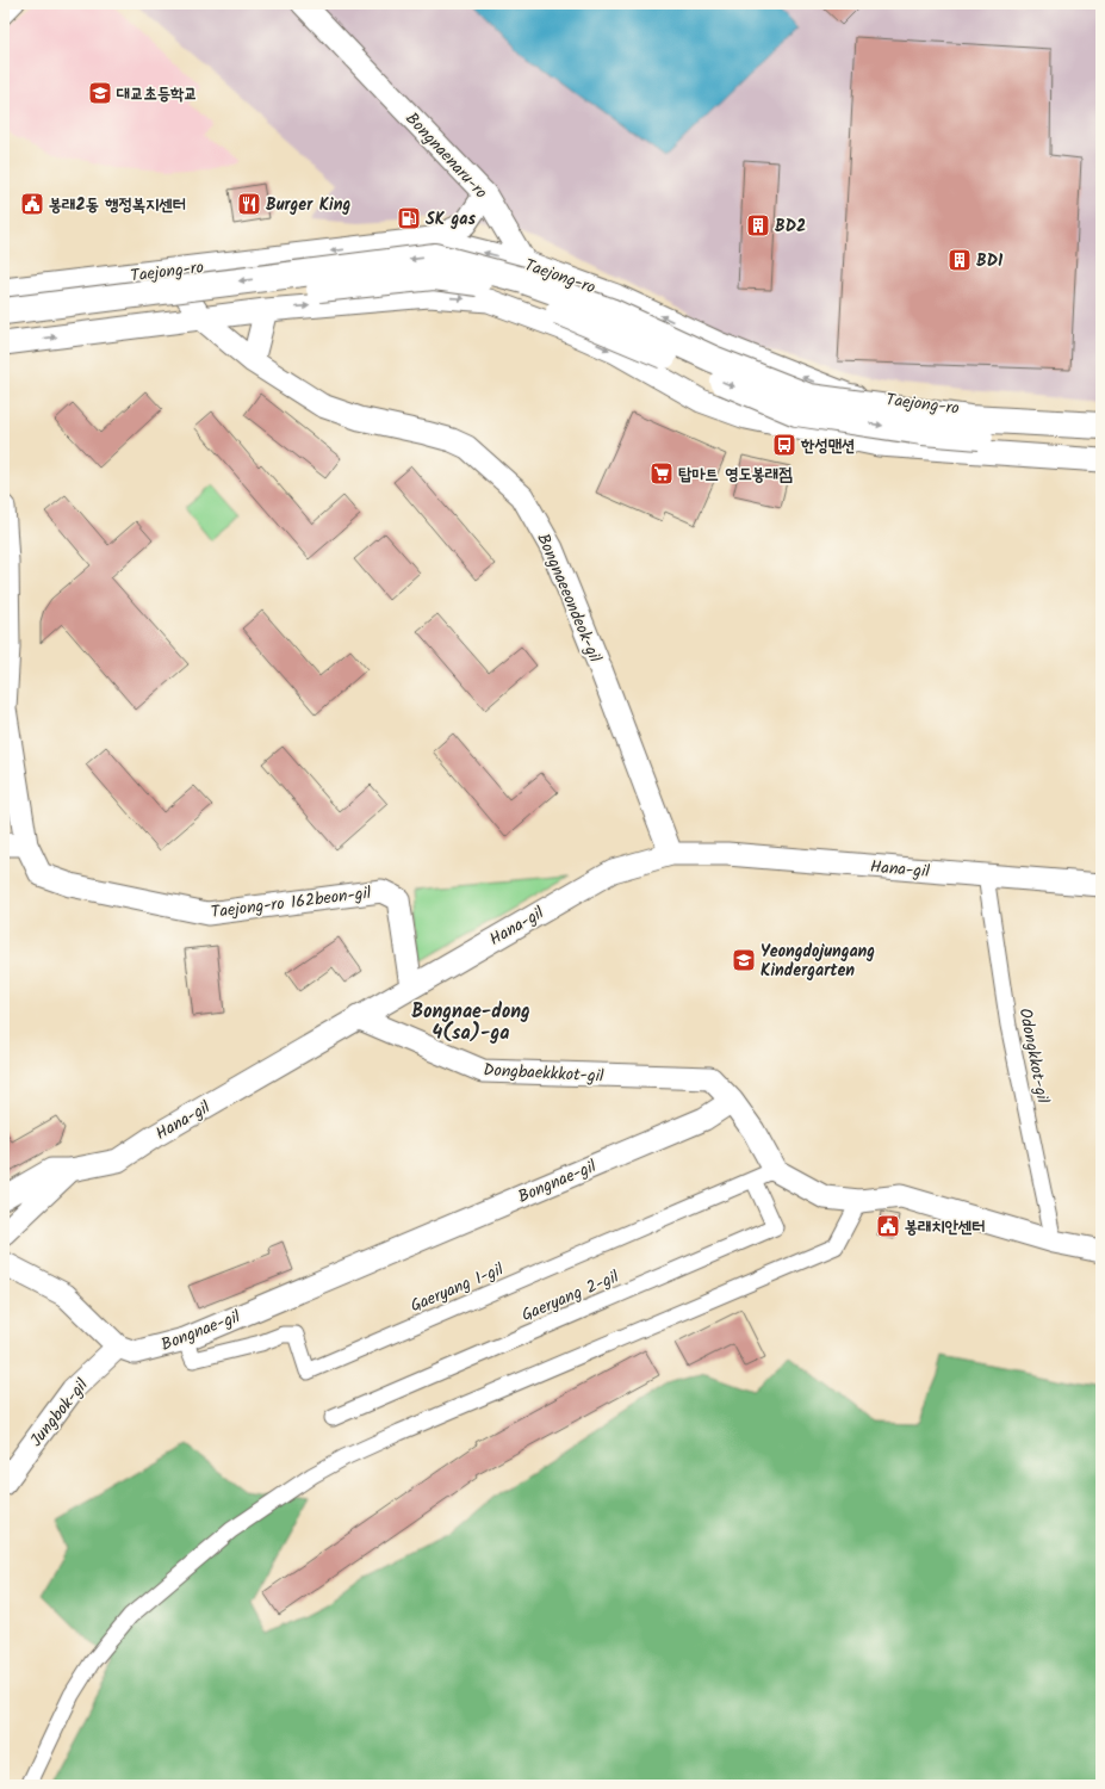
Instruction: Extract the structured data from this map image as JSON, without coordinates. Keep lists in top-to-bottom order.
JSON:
{
  "streets": {
    "main road": [
      "Bongnaenaru-ro",
      "Taejong-ro",
      "Bongnaeeondeok-gil",
      "Hana-gil",
      "Taejong-ro 162beon-gil",
      "Dongbaekkkot-gil",
      "Bongnae-gil",
      "Jungbok-gil"
    ],
    "street": ["Odongkkot-gil", "Gaeryang 1-gil", "Gaeryang 2-gil"]
  },
  "crossings": [
    ["Bongnaenaru-ro", "Taejong-ro"],
    ["Taejong-ro", "Bongnaeeondeok-gil"],
    ["Bongnaeeondeok-gil", "Hana-gil"],
    ["Hana-gil", "Taejong-ro 162beon-gil"],
    ["Hana-gil", "Odongkkot-gil"],
    ["Hana-gil", "Dongbaekkkot-gil"],
    ["Dongbaekkkot-gil", "Bongnae-gil"],
    ["Bongnae-gil", "Gaeryang 1-gil"],
    ["Bongnae-gil", "Jungbok-gil"],
    ["Gaeryang 1-gil", "Gaeryang 2-gil"]
  ],
  "districts": ["Bongnae-dong 4(sa)-ga"],
  "places": {
    "school or university": ["대교초등학교", "Yeongdojungang Kindergarten"],
    "public building": ["봉래2동 행정복지센터", "봉래치안센터"],
    "restaurant": ["Burger King"],
    "fuel station": ["SK gas"],
    "building": ["BD2", "BD1"],
    "bus stop": ["한성맨션"],
    "supermarket": ["탑마트 영도봉래점"]
  }
}
